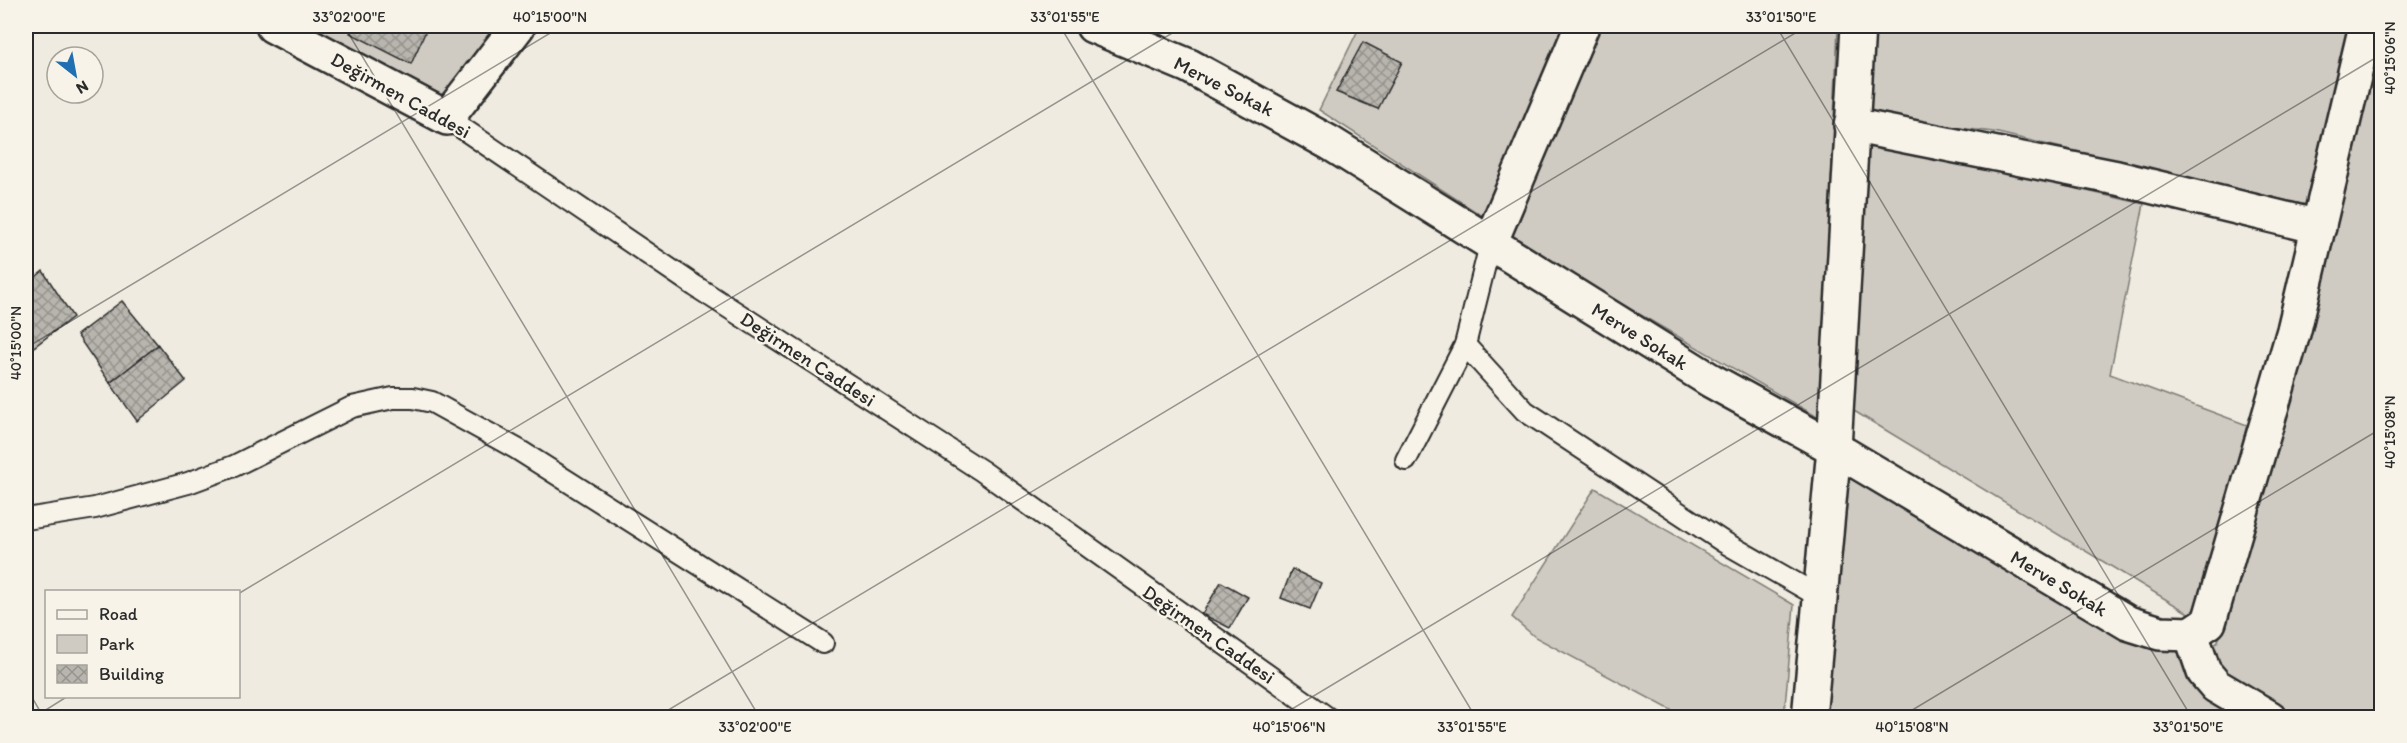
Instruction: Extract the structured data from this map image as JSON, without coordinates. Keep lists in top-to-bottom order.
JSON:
{
  "streets": {
    "street": ["Merve Sokak", "Değirmen Caddesi"]
  },
  "legend": ["Road", "Park", "Building"],
  "north": "bottom right",
  "coordinates": [
    "33°02'00\"E",
    "40°15'00\"N",
    "33°01'55\"E",
    "33°01'50\"E",
    "40°15'06\"N",
    "40°15'08\"N"
  ]
}
